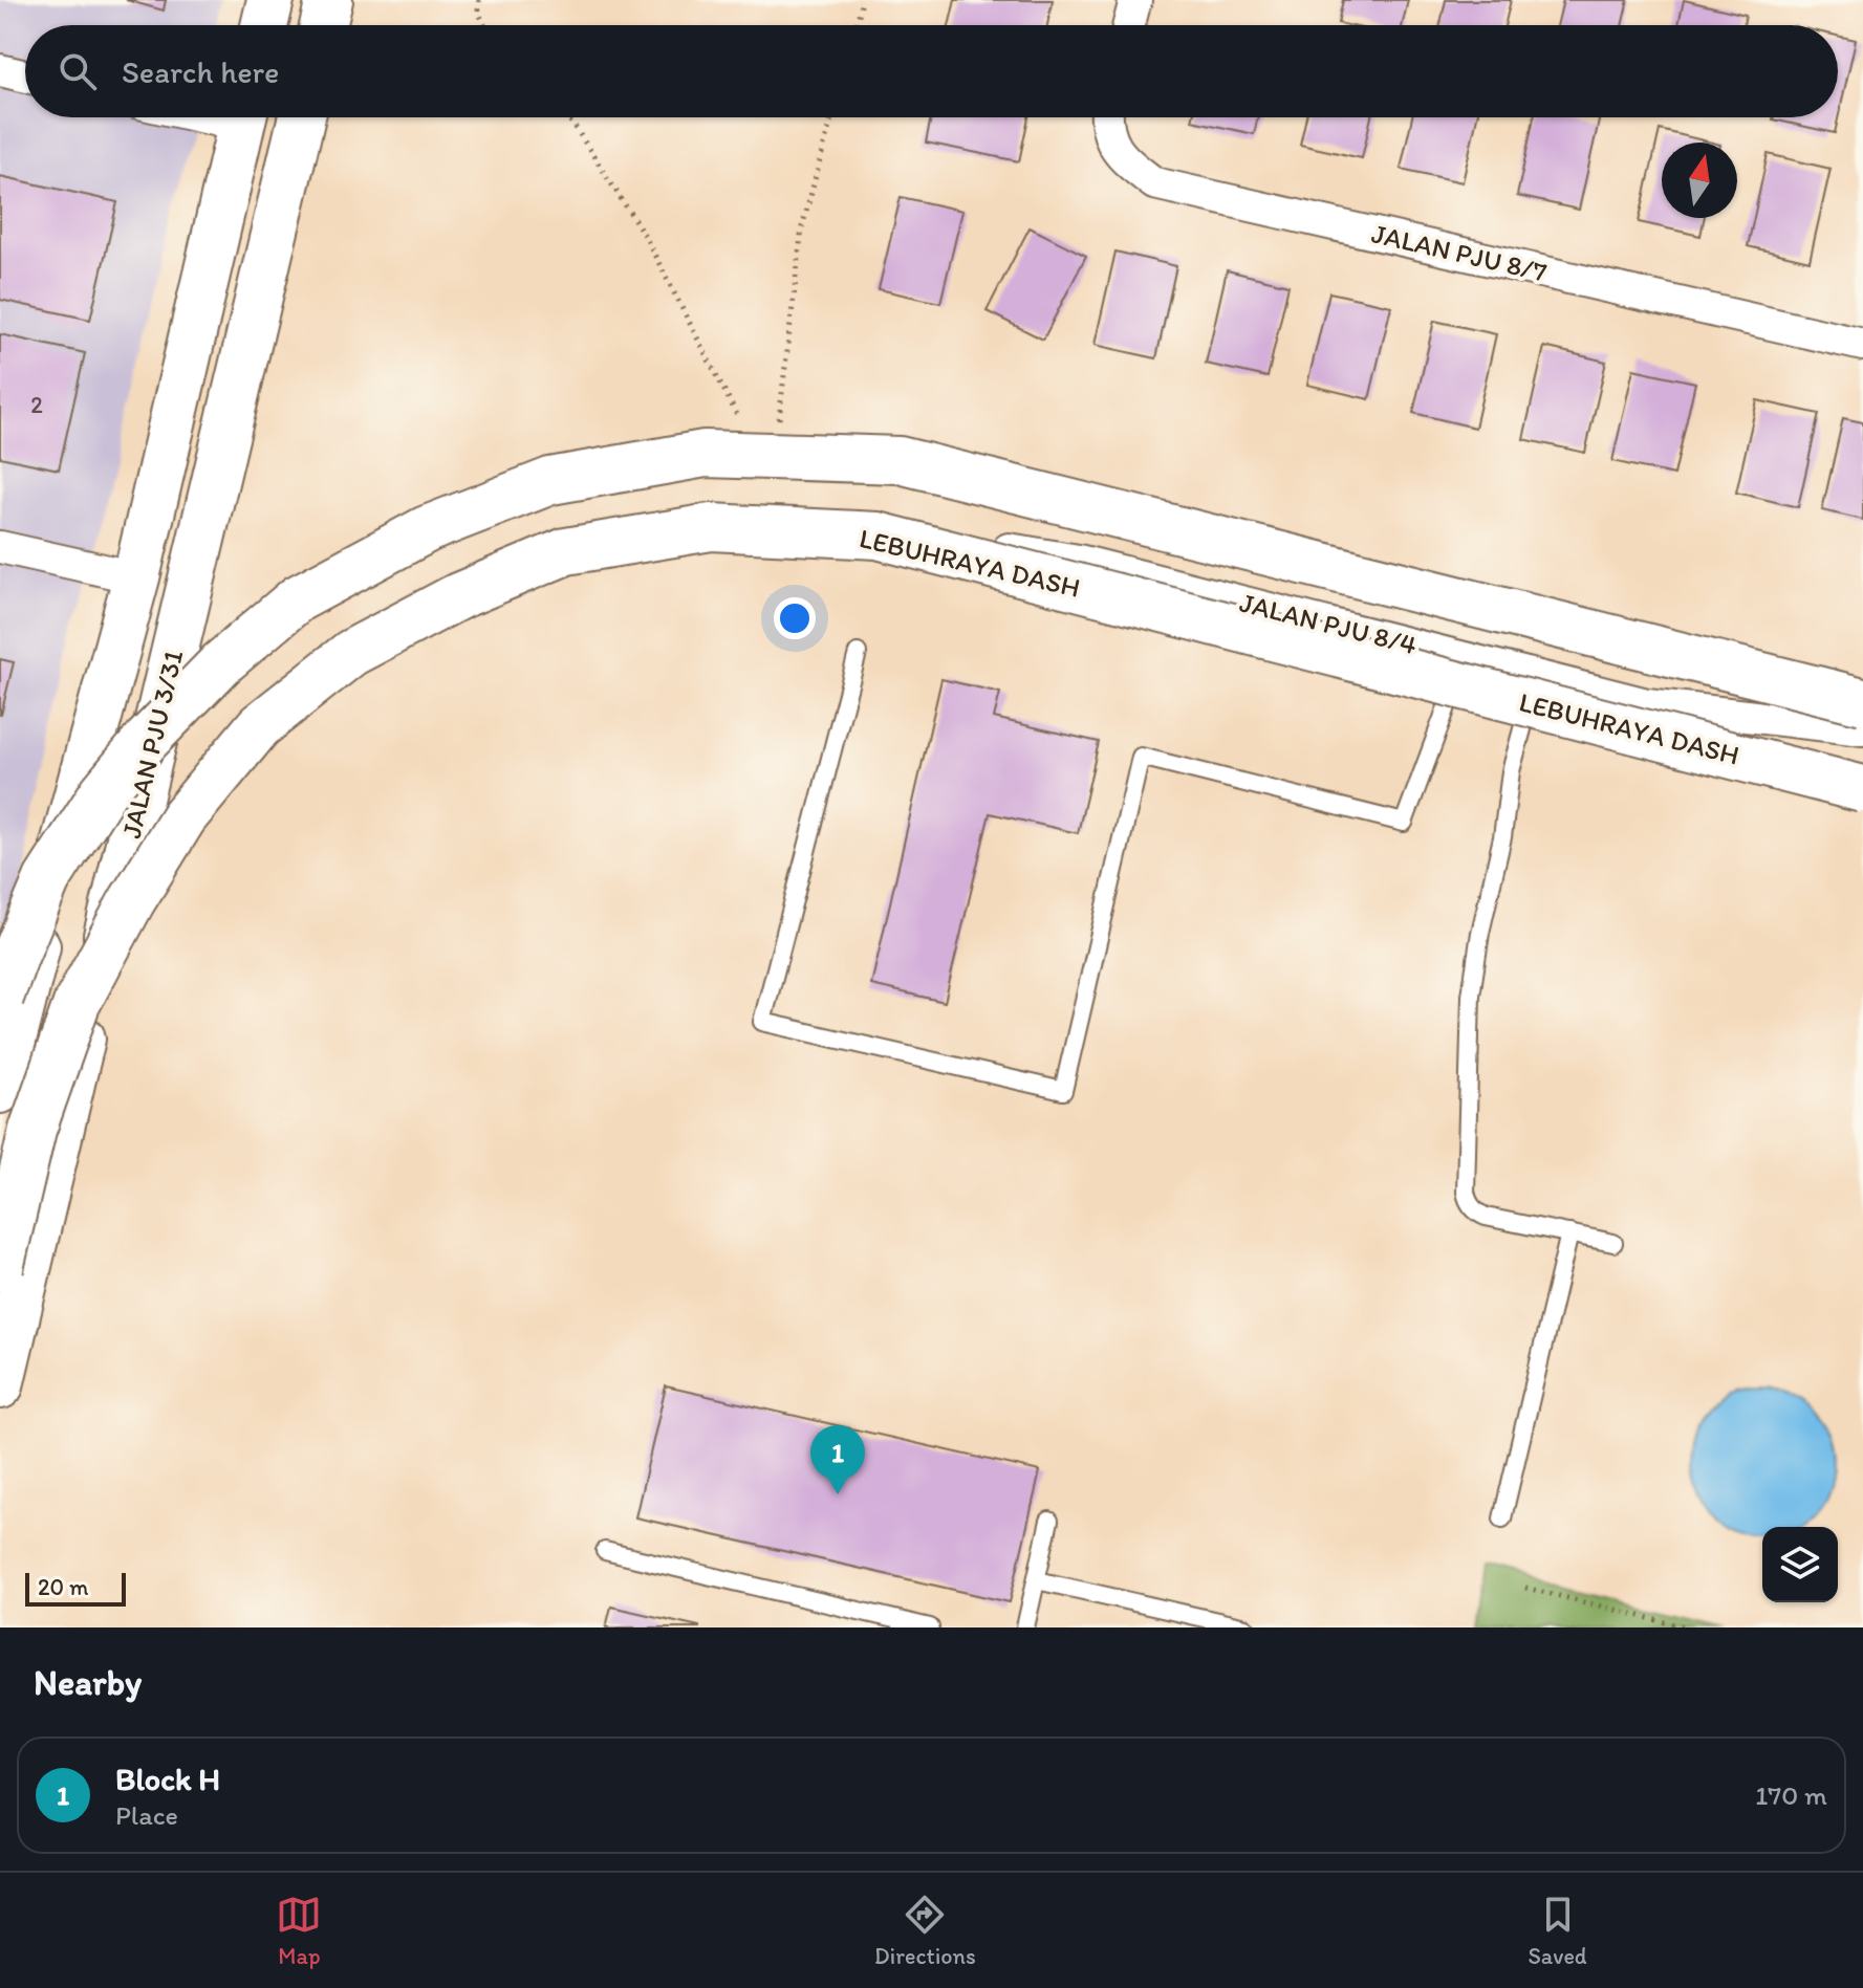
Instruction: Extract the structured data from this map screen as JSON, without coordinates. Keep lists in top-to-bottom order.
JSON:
{
  "streets": {
    "main road": ["LEBUHRAYA DASH", "JALAN PJU 3/31"],
    "street": ["JALAN PJU 8/7", "JALAN PJU 8/4"]
  },
  "house_numbers": ["2"],
  "scale_bar": "20 m",
  "north": "top",
  "page": {
    "search": "Search here",
    "pins": "1",
    "scale": "20 m",
    "heading": "Nearby",
    "list": [
      {
        "mark": "1",
        "name": "Block H",
        "note": "Place",
        "value": "170 m"
      }
    ],
    "nav": ["Map", "Directions", "Saved"]
  }
}
